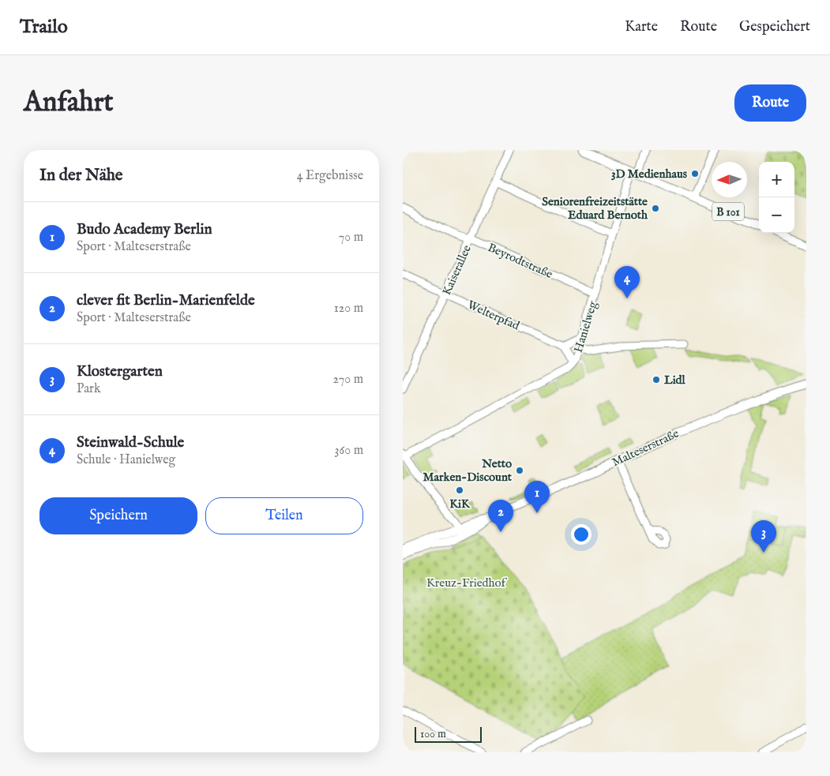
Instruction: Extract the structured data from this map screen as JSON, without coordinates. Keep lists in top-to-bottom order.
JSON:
{
  "streets": {
    "main road": ["B 101", "Malteserstraße"],
    "street": [
      "Beyrodtstraße",
      "Kaiserallee",
      "Welterpfad",
      "Hanielweg"
    ]
  },
  "crossings": [
    ["B 101", "Hanielweg"],
    ["Beyrodtstraße", "Kaiserallee"],
    ["Beyrodtstraße", "Hanielweg"],
    ["Kaiserallee", "Welterpfad"]
  ],
  "parks": ["Kreuz-Friedhof"],
  "places": [
    "3D Medienhaus",
    "Seniorenfreizeitstätte Eduard Bernoth",
    "Lidl",
    "Netto Marken-Discount",
    "KiK"
  ],
  "scale_bar": "100 m",
  "north": "left",
  "page": {
    "header": "Trailo",
    "nav": ["Karte", "Route", "Gespeichert"],
    "buttons": [
      "Route",
      ["Speichern", "Teilen"]
    ],
    "title": "Anfahrt",
    "heading": ["In der Nähe", "4 Ergebnisse"],
    "map_buttons": ["+", "−"],
    "list": [
      {
        "mark": "1",
        "name": "Budo Academy Berlin",
        "note": "Sport · Malteserstraße",
        "value": "70 m"
      },
      {
        "mark": "2",
        "name": "clever fit Berlin-Marienfelde",
        "note": "Sport · Malteserstraße",
        "value": "120 m"
      },
      {
        "mark": "3",
        "name": "Klostergarten",
        "note": "Park",
        "value": "270 m"
      },
      {
        "mark": "4",
        "name": "Steinwald-Schule",
        "note": "Schule · Hanielweg",
        "value": "360 m"
      }
    ],
    "pins": [
      "4",
      "1",
      "2",
      "3"
    ],
    "scale": "100 m"
  }
}
